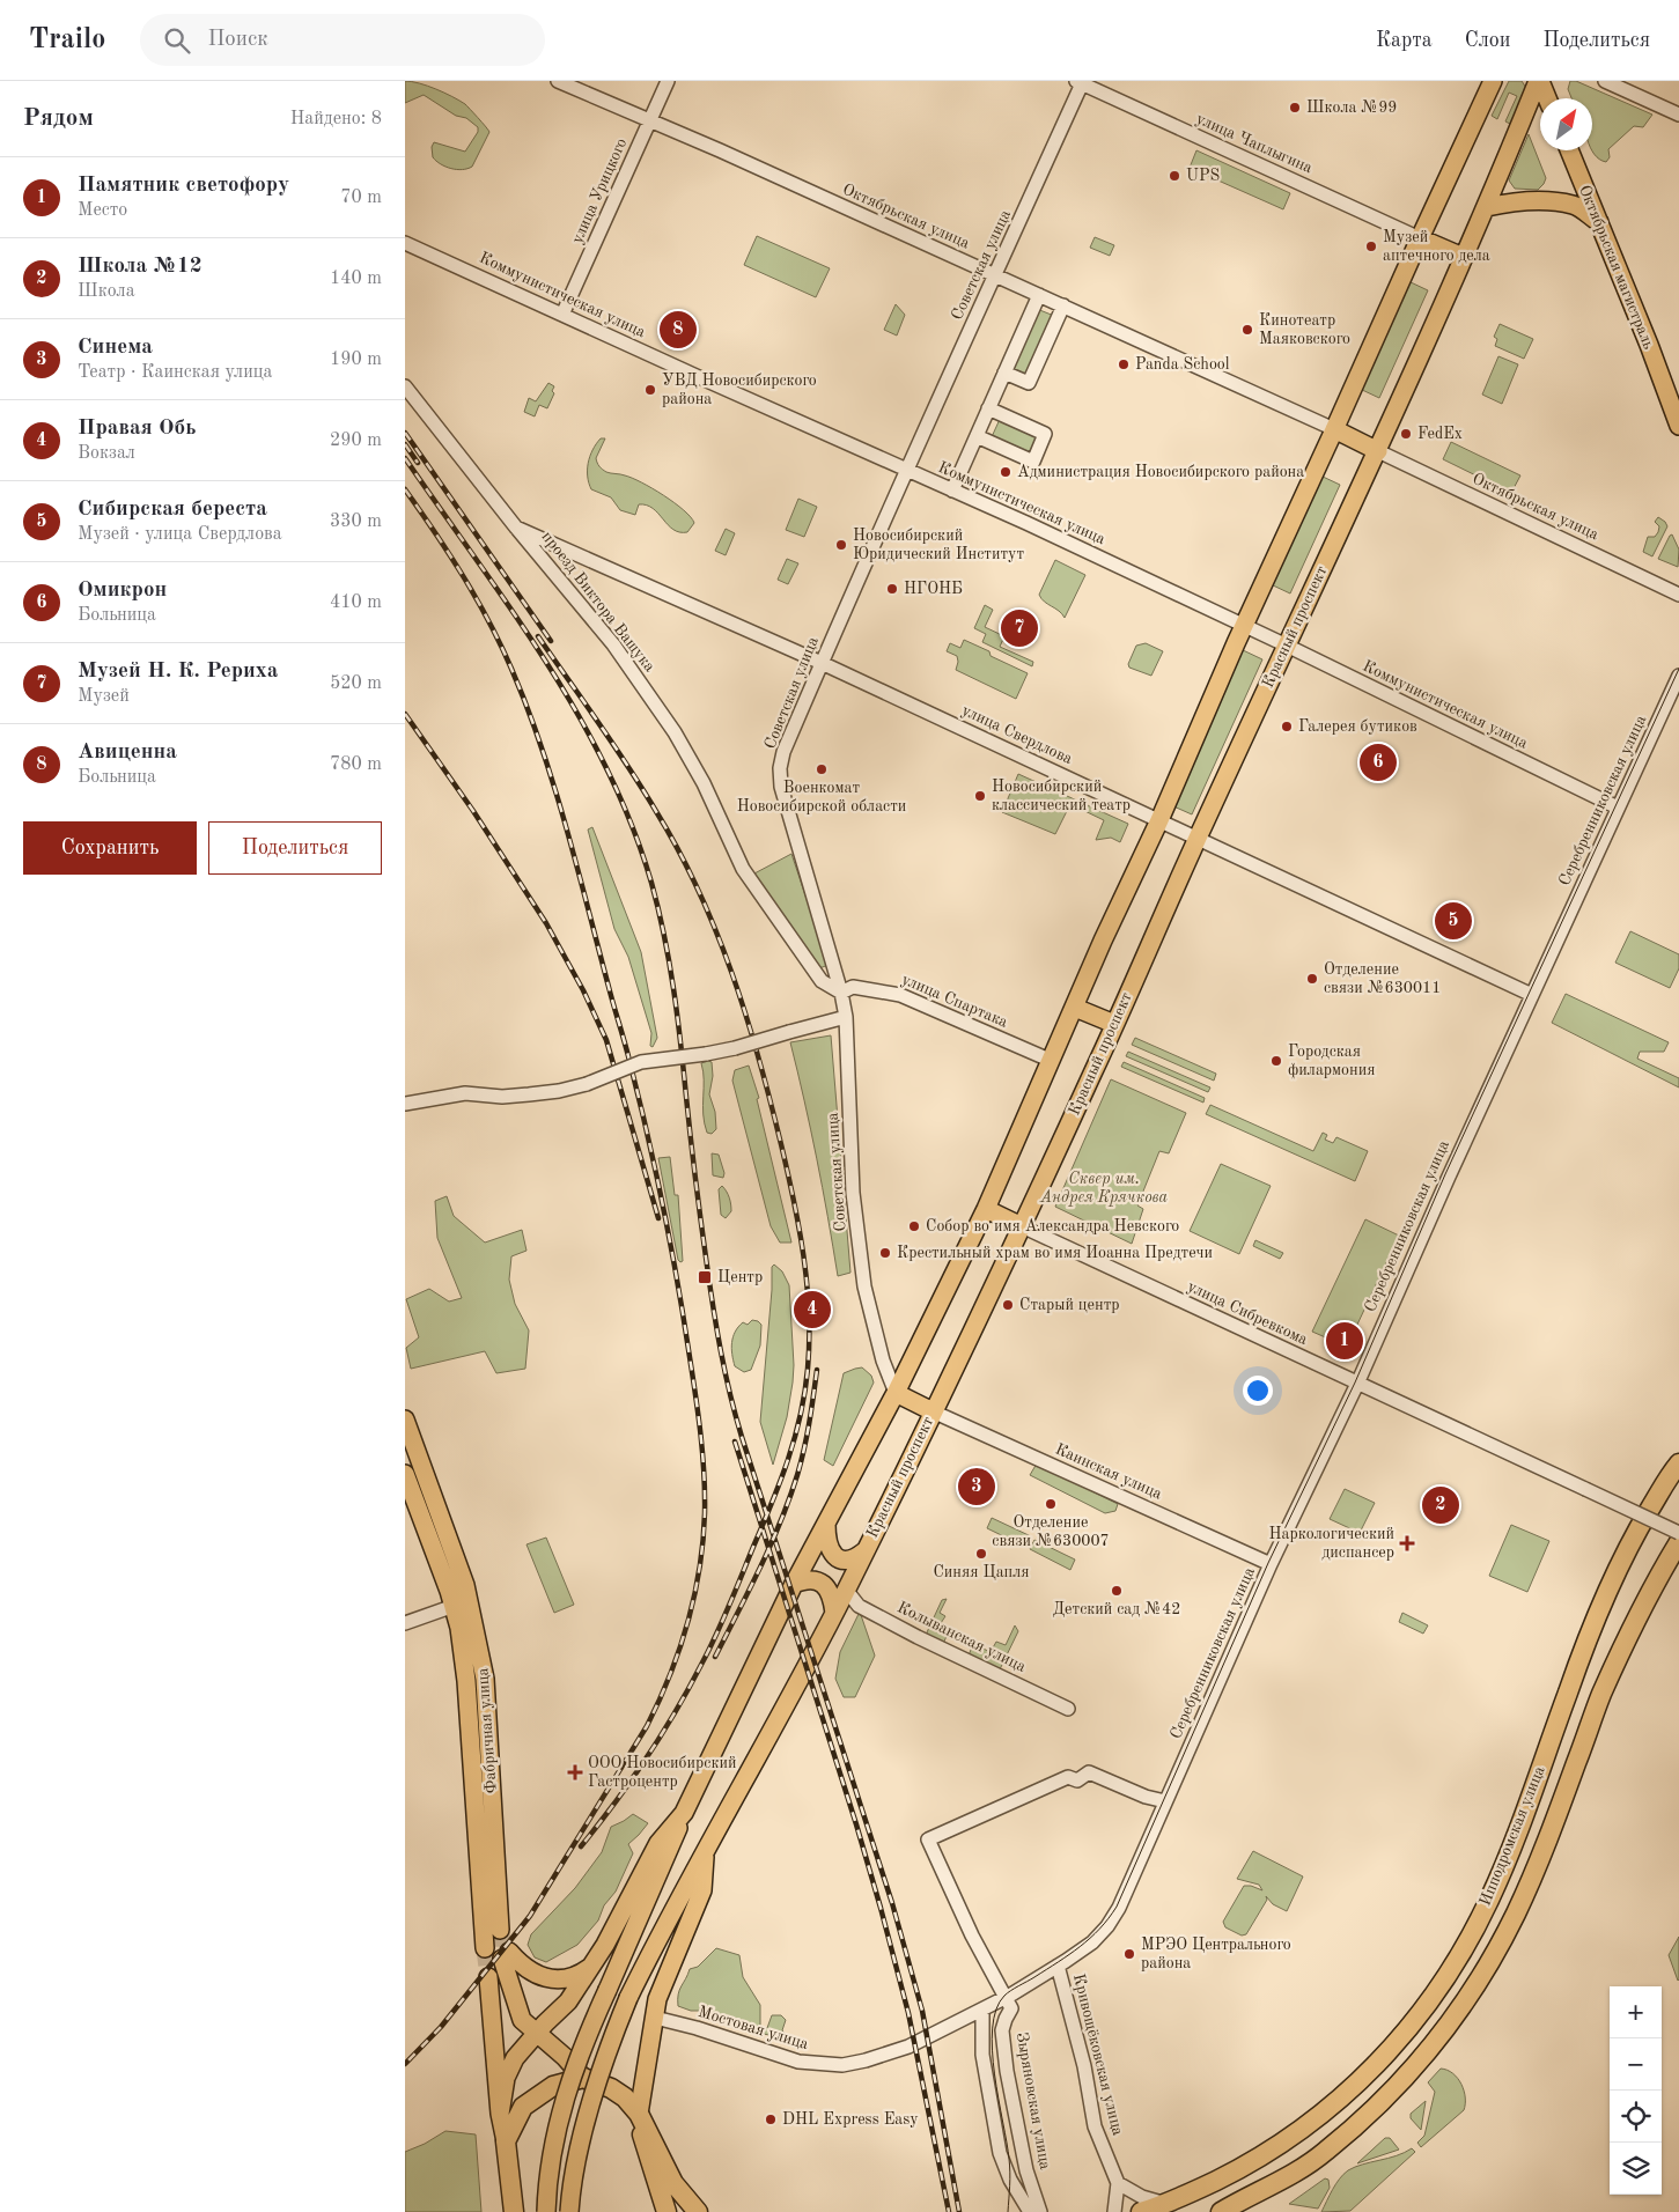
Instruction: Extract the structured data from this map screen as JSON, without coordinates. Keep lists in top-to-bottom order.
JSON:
{
  "streets": {
    "highway": ["Ипподромская улица"],
    "main road": ["Октябрьская магистраль", "Красный проспект", "Фабричная улица"],
    "street": [
      "улица Чаплыгина",
      "улица Урицкого",
      "Октябрьская улица",
      "Советская улица",
      "Коммунистическая улица",
      "проезд Виктора Ващука",
      "улица Свердлова",
      "Серебренниковская улица",
      "улица Спартака",
      "улица Сибревкома",
      "Каинская улица",
      "Колыванская улица",
      "Мостовая улица",
      "Кривощёковская улица",
      "Зыряновская улица"
    ]
  },
  "crossings": [
    ["улица Чаплыгина", "Советская улица"],
    ["улица Урицкого", "Октябрьская улица"],
    ["улица Урицкого", "Коммунистическая улица"],
    ["Октябрьская улица", "Советская улица"],
    ["Октябрьская улица", "Красный проспект"],
    ["Советская улица", "Коммунистическая улица"],
    ["Советская улица", "проезд Виктора Ващука"],
    ["Советская улица", "улица Свердлова"],
    ["Советская улица", "улица Спартака"],
    ["Коммунистическая улица", "Красный проспект"],
    ["Коммунистическая улица", "Серебренниковская улица"],
    ["проезд Виктора Ващука", "улица Свердлова"],
    ["проезд Виктора Ващука", "улица Спартака"],
    ["Красный проспект", "улица Свердлова"],
    ["Красный проспект", "улица Сибревкома"],
    ["Красный проспект", "Каинская улица"],
    ["Красный проспект", "Колыванская улица"],
    ["Красный проспект", "Мостовая улица"],
    ["улица Свердлова", "Серебренниковская улица"],
    ["Серебренниковская улица", "улица Сибревкома"],
    ["Серебренниковская улица", "Каинская улица"],
    ["Серебренниковская улица", "Мостовая улица"],
    ["Серебренниковская улица", "Кривощёковская улица"],
    ["Серебренниковская улица", "Зыряновская улица"]
  ],
  "parks": ["Сквер им. Андрея Крячкова"],
  "places": {
    "other": [
      "Школа №99",
      "UPS",
      "Музей аптечного дела",
      "Кинотеатр Маяковского",
      "Panda School",
      "УВД Новосибирского района",
      "FedEx",
      "Администрация Новосибирского района",
      "Новосибирский Юридический Институт",
      "НГОНБ",
      "Галерея бутиков",
      "Военкомат Новосибирской области",
      "Новосибирский классический театр",
      "Отделение связи №630011",
      "Городская филармония",
      "Собор во имя Александра Невского",
      "Крестильный храм во имя Иоанна Предтечи",
      "Старый центр",
      "Отделение связи №630007",
      "Синяя Цапля",
      "Детский сад №42",
      "МРЭО Центрального района",
      "DHL Express Easy"
    ],
    "transit": ["Центр"],
    "health": ["Наркологический диспансер", "ООО Новосибирский Гастроцентр"]
  },
  "north": "top right",
  "page": {
    "header": "Trailo",
    "search": "Поиск",
    "nav": ["Карта", "Слои", "Поделиться"],
    "heading": ["Рядом", "Найдено: 8"],
    "list": [
      {
        "mark": "1",
        "name": "Памятник светофору",
        "note": "Место",
        "value": "70 m"
      },
      {
        "mark": "2",
        "name": "Школа №12",
        "note": "Школа",
        "value": "140 m"
      },
      {
        "mark": "3",
        "name": "Синема",
        "note": "Театр · Каинская улица",
        "value": "190 m"
      },
      {
        "mark": "4",
        "name": "Правая Обь",
        "note": "Вокзал",
        "value": "290 m"
      },
      {
        "mark": "5",
        "name": "Сибирская береста",
        "note": "Музей · улица Свердлова",
        "value": "330 m"
      },
      {
        "mark": "6",
        "name": "Омикрон",
        "note": "Больница",
        "value": "410 m"
      },
      {
        "mark": "7",
        "name": "Музей Н. К. Рериха",
        "note": "Музей",
        "value": "520 m"
      },
      {
        "mark": "8",
        "name": "Авиценна",
        "note": "Больница",
        "value": "780 m"
      }
    ],
    "pins": [
      "8",
      "7",
      "6",
      "5",
      "4",
      "1",
      "3",
      "2"
    ],
    "buttons": ["Сохранить", "Поделиться"],
    "map_buttons": ["+", "−"]
  }
}
